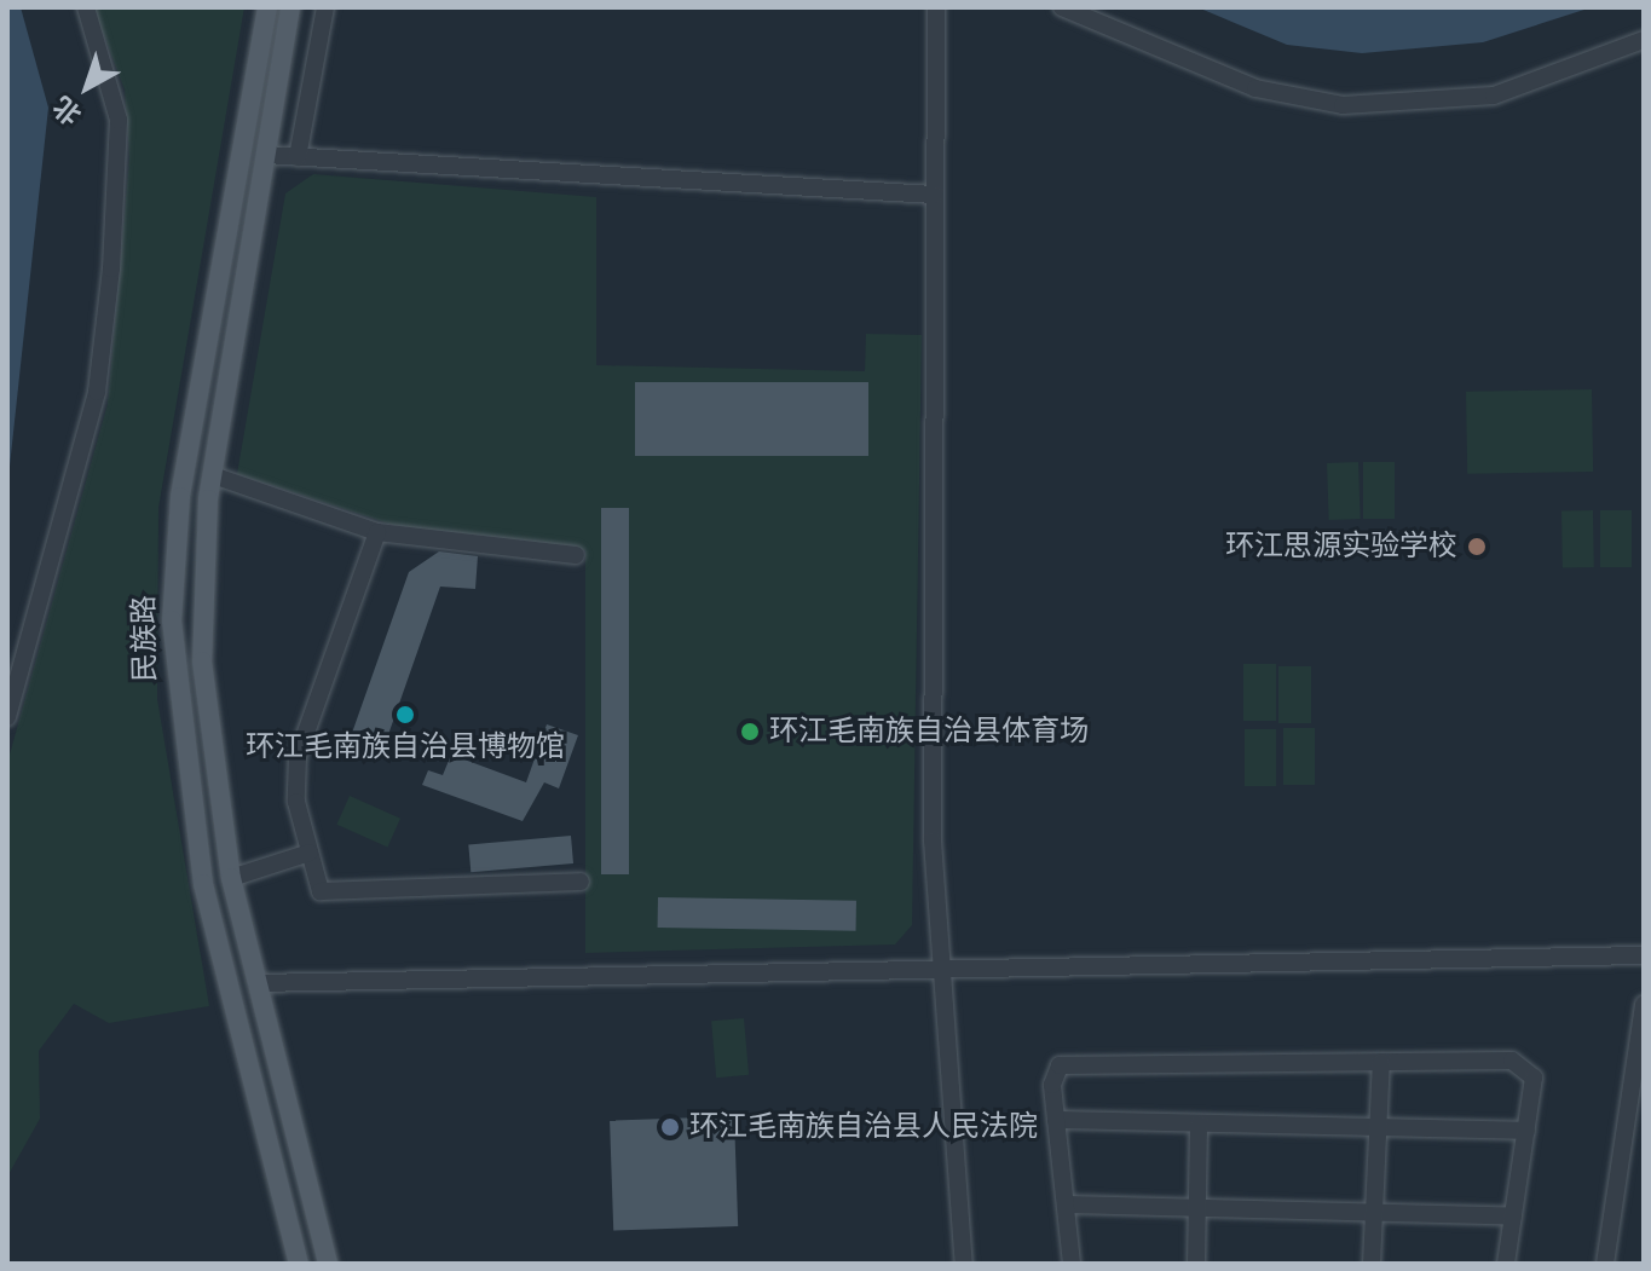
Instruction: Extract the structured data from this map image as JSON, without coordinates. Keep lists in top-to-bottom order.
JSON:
{
  "streets": {
    "main road": ["民族路"]
  },
  "places": [
    "环江思源实验学校",
    "环江毛南族自治县博物馆",
    "环江毛南族自治县体育场",
    "环江毛南族自治县人民法院"
  ],
  "north": "bottom left"
}
